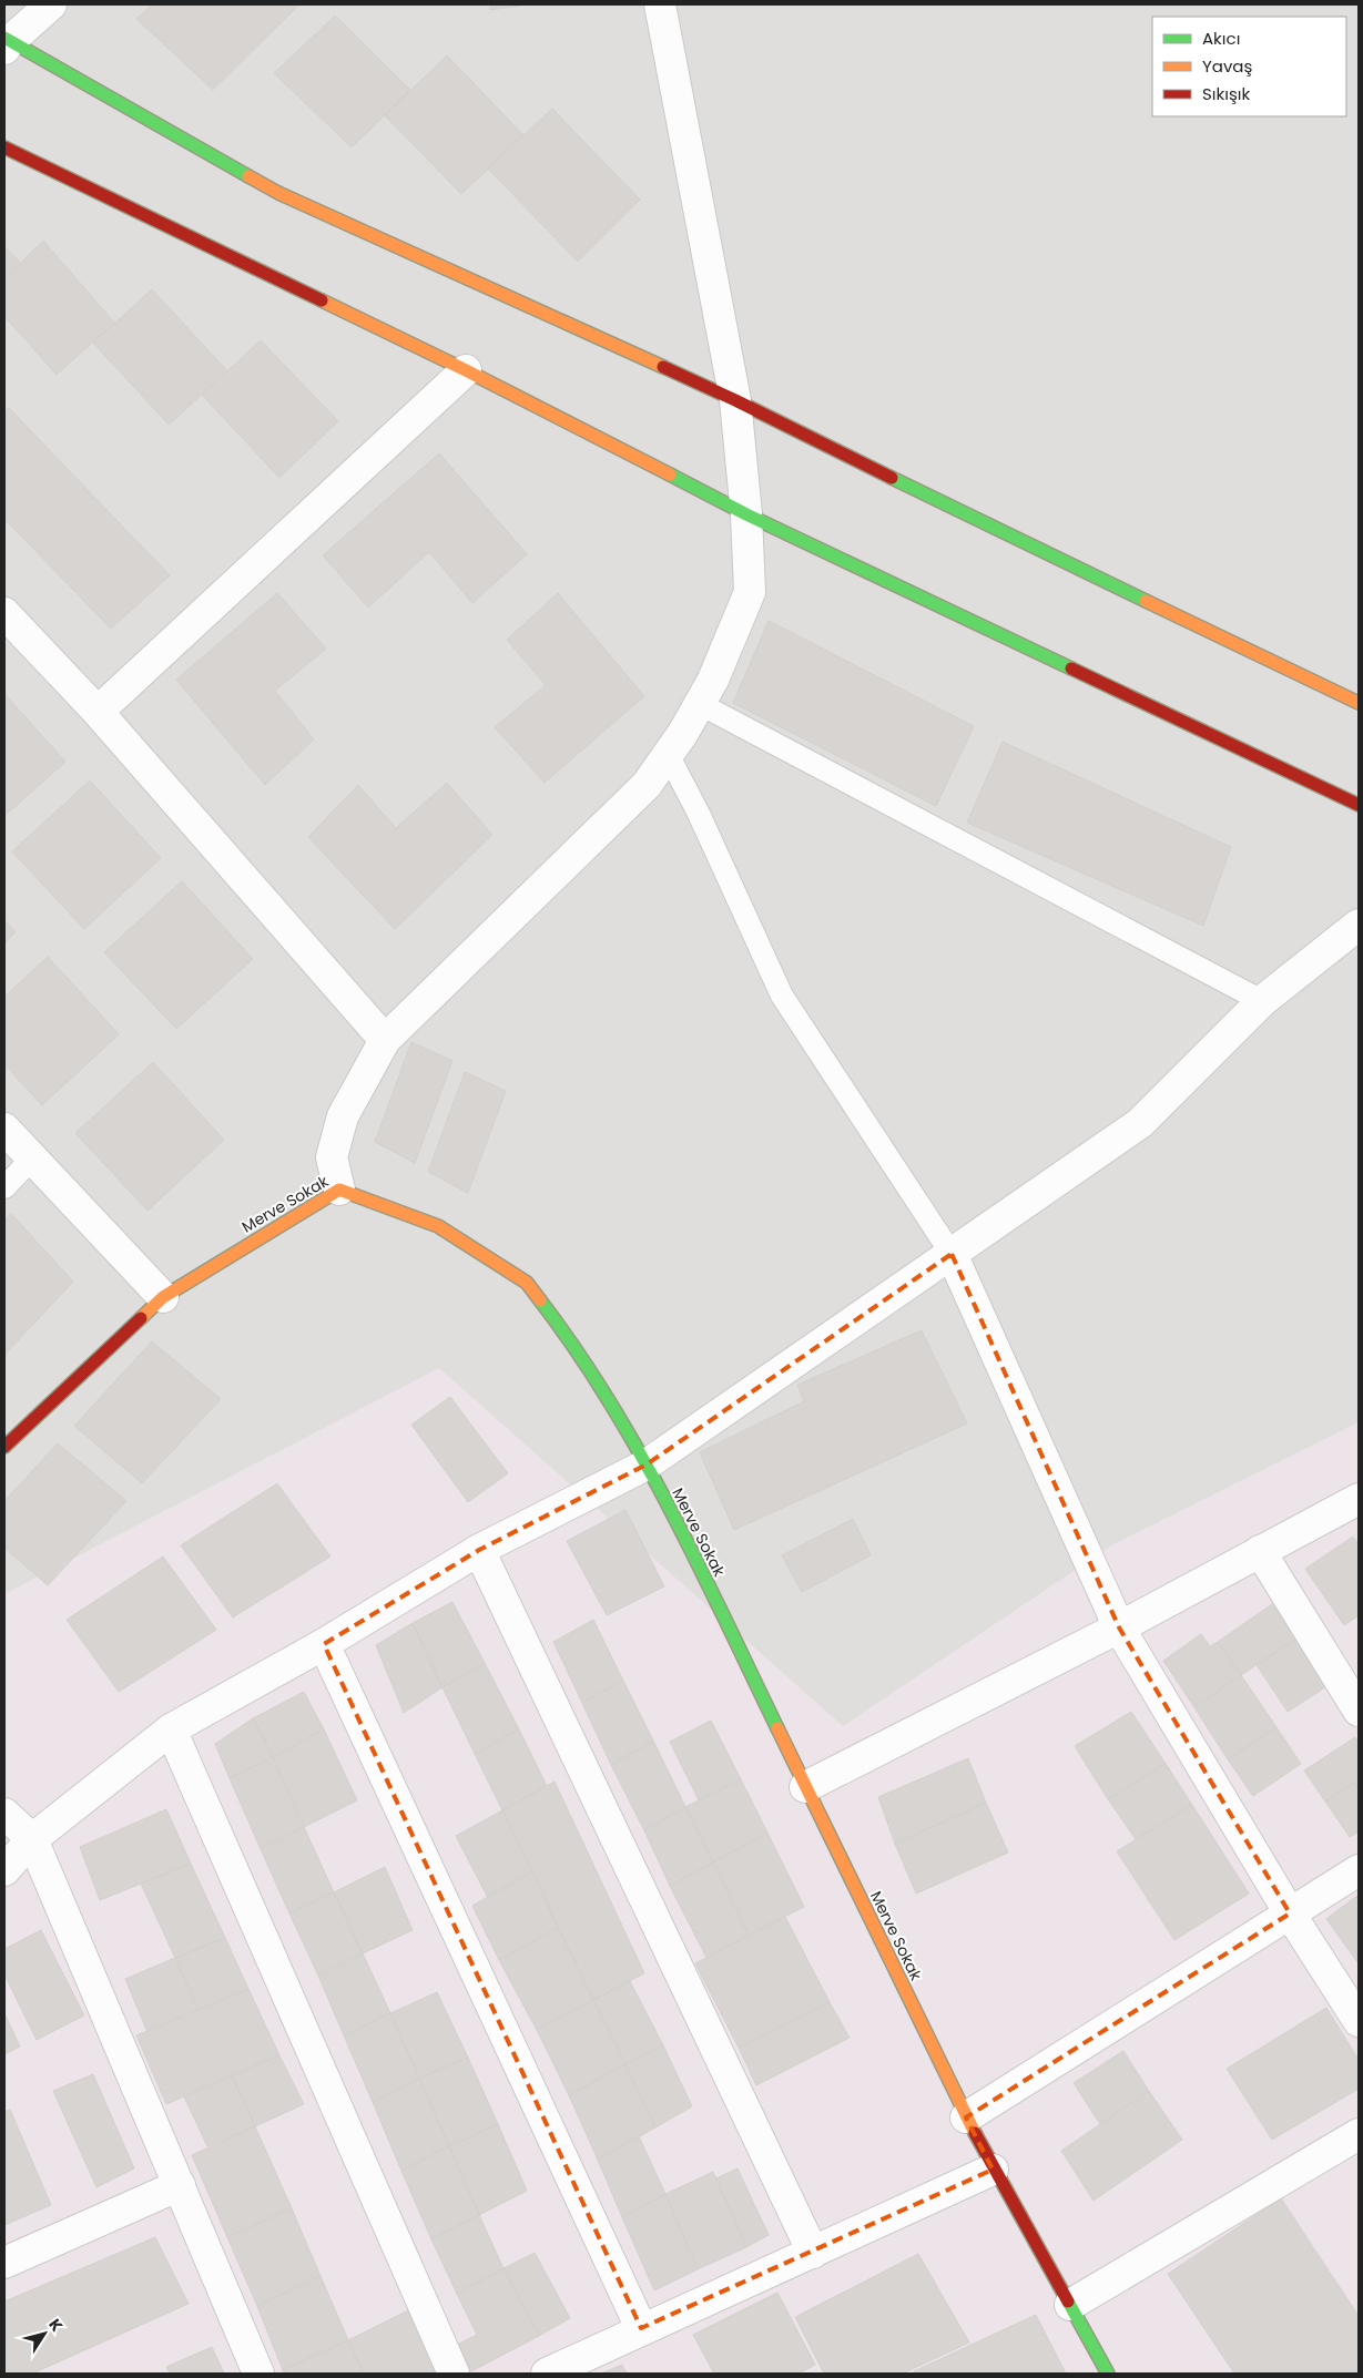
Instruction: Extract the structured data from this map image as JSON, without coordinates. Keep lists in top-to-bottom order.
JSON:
{
  "streets": {
    "main road": ["Merve Sokak"]
  },
  "legend": ["Akıcı", "Yavaş", "Sıkışık"],
  "north": "top right"
}
